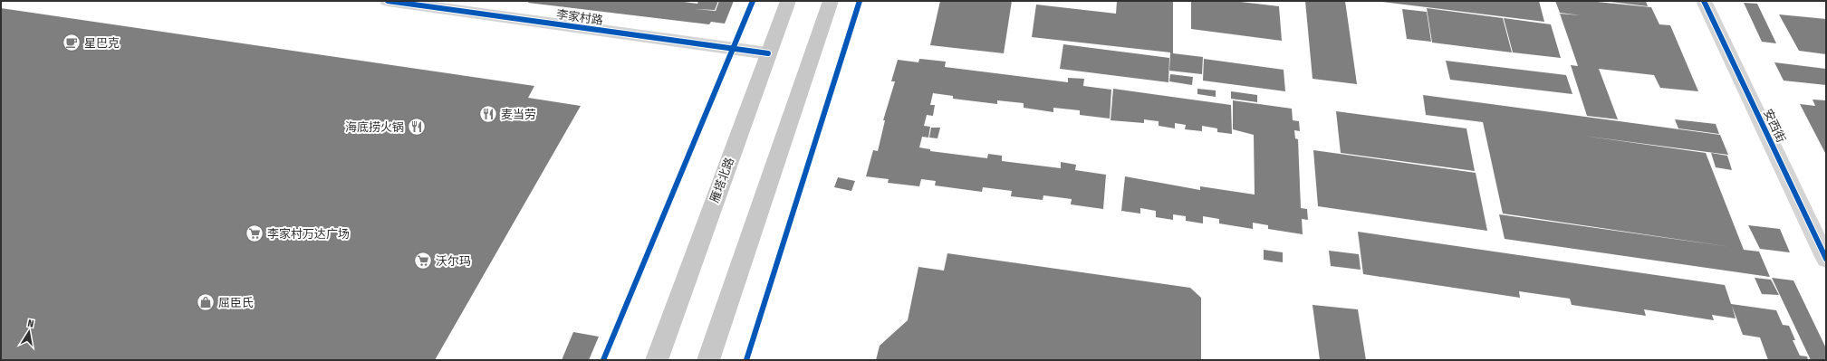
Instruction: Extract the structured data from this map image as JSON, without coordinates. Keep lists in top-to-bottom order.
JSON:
{
  "streets": {
    "main road": ["雁塔北路"],
    "street": ["李家村路", "安西街"]
  },
  "crossings": [
    ["李家村路", "雁塔北路"]
  ],
  "places": {
    "cafe": ["星巴克"],
    "restaurant": ["麦当劳", "海底捞火锅"],
    "supermarket": ["李家村万达广场", "沃尔玛"],
    "shop": ["屈臣氏"]
  },
  "north": "top"
}
